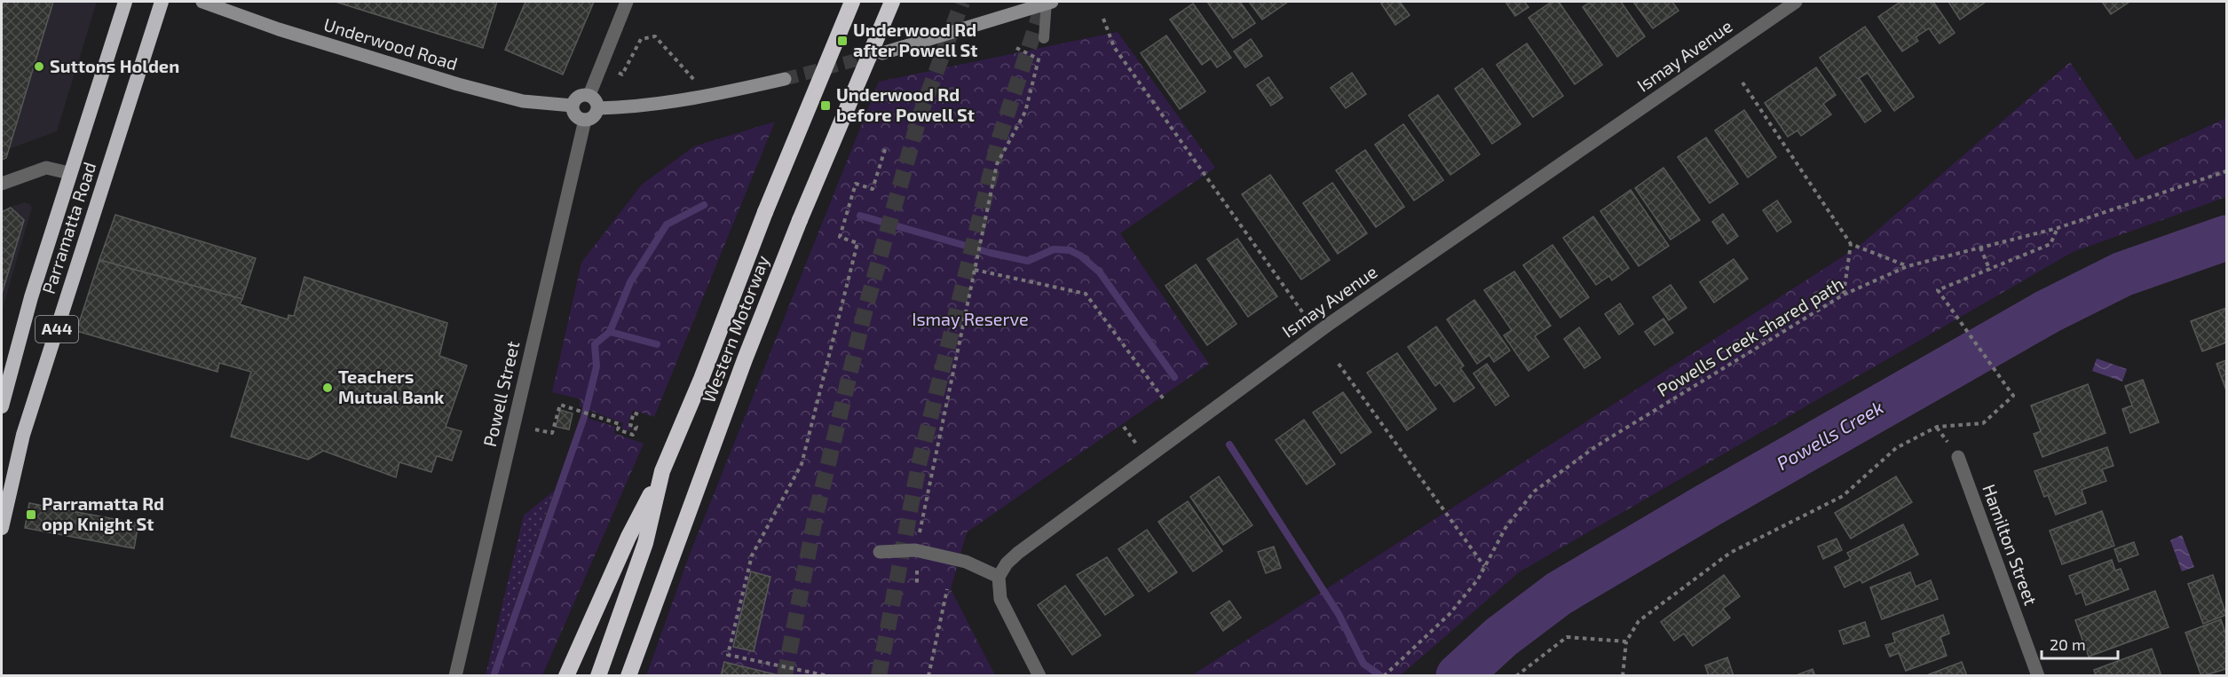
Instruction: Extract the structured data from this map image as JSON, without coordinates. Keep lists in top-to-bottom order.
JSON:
{
  "streets": {
    "highway": ["Parramatta Road", "A44", "Western Motorway"],
    "main road": ["Underwood Road"],
    "street": ["Ismay Avenue", "Powell Street", "Hamilton Street"],
    "path": ["Powells Creek shared path"]
  },
  "crossings": [
    ["Underwood Road", "Powell Street"]
  ],
  "water": ["Powells Creek"],
  "parks": ["Ismay Reserve"],
  "places": {
    "transit": ["Underwood Rd after Powell St", "Underwood Rd before Powell St", "Parramatta Rd opp Knight St"],
    "other": ["Suttons Holden", "Teachers Mutual Bank"]
  },
  "scale_bar": "20 m"
}
